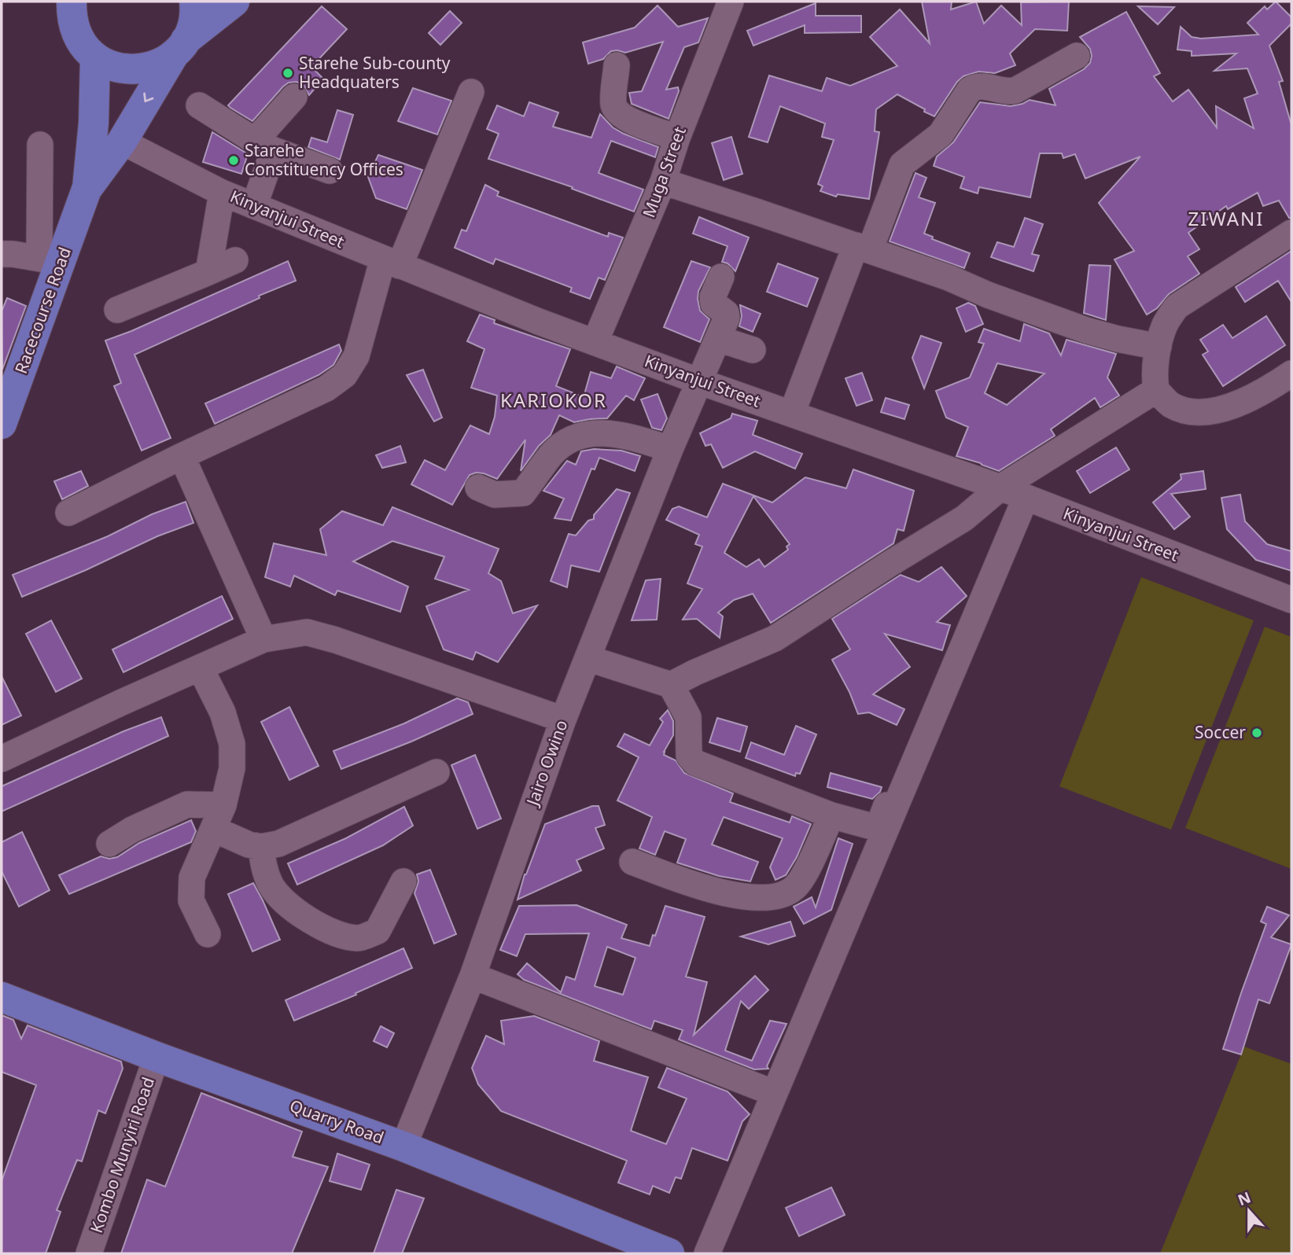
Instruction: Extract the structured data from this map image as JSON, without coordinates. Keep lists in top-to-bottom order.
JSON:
{
  "streets": {
    "main road": ["Racecourse Road", "Quarry Road"],
    "street": [
      "Muga Street",
      "Kinyanjui Street",
      "Jairo Owino",
      "Kombo Munyiri Road"
    ]
  },
  "crossings": [
    ["Muga Street", "Kinyanjui Street"],
    ["Kinyanjui Street", "Jairo Owino"],
    ["Jairo Owino", "Quarry Road"],
    ["Quarry Road", "Kombo Munyiri Road"]
  ],
  "districts": ["ZIWANI", "KARIOKOR"],
  "places": ["Starehe Sub-county Headquaters", "Starehe Constituency Offices", "Soccer"],
  "north": "top"
}
